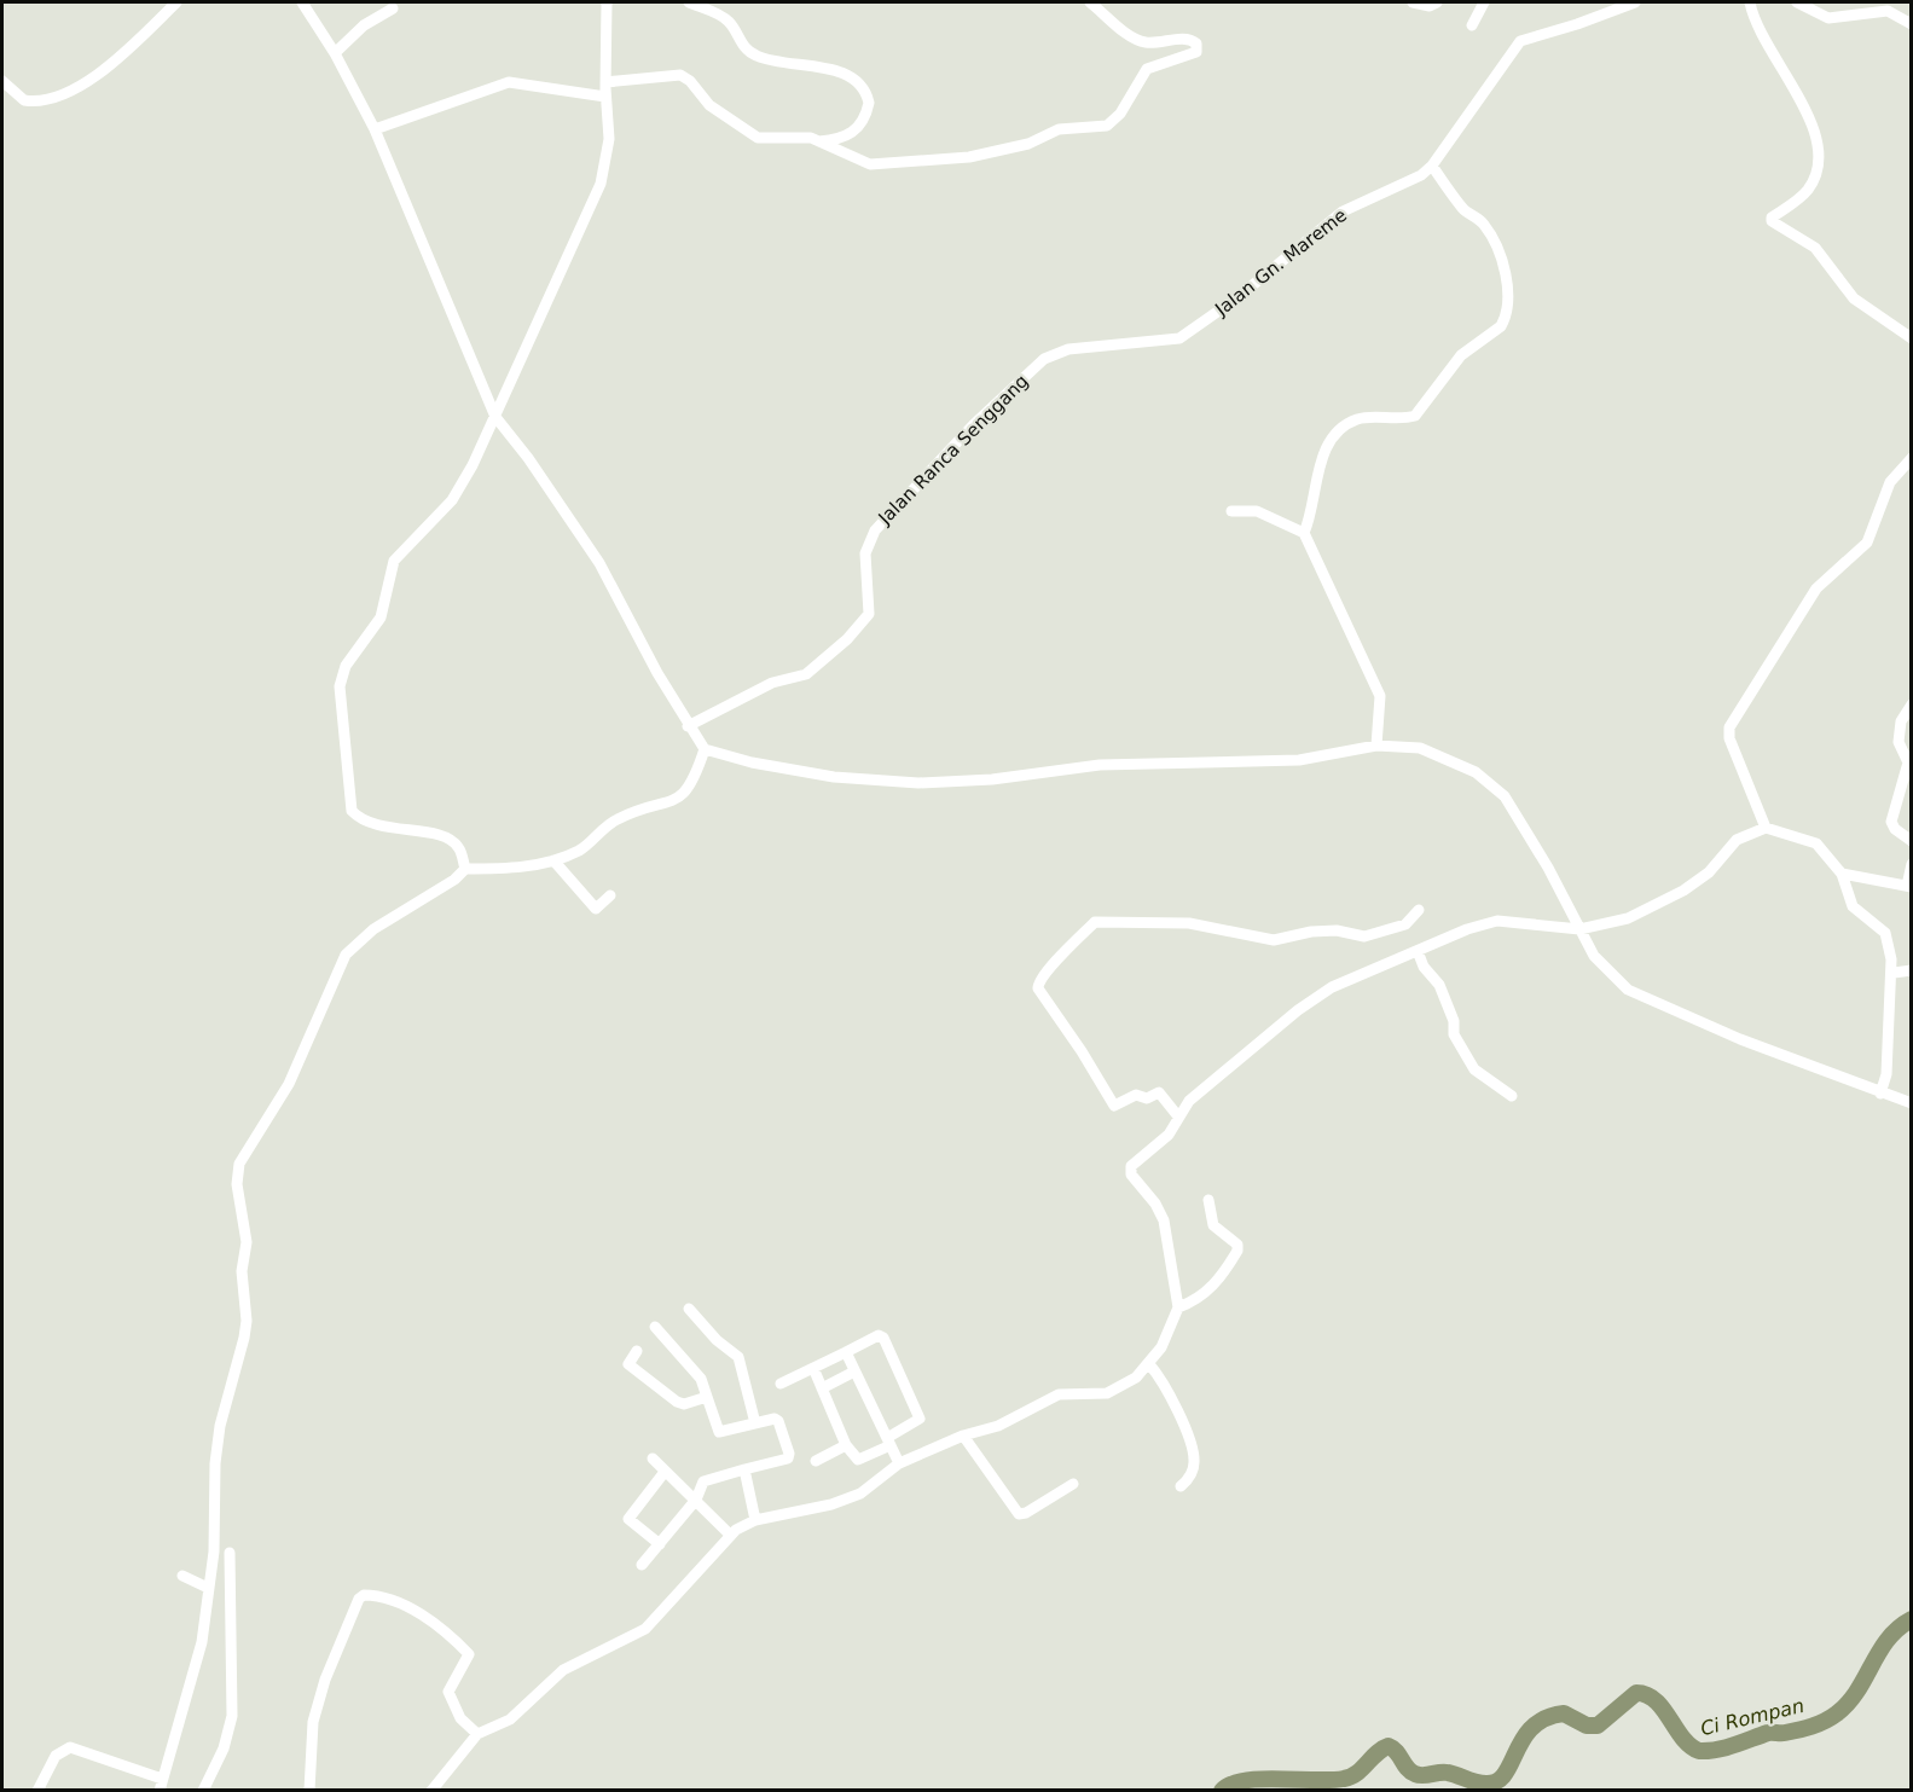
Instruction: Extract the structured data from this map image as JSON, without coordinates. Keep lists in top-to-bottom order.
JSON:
{
  "streets": {
    "street": ["Jalan Gn. Mareme", "Jalan Ranca Senggang"]
  },
  "crossings": [
    ["Jalan Gn. Mareme", "Jalan Ranca Senggang"]
  ],
  "water": ["Ci Rompan"]
}
